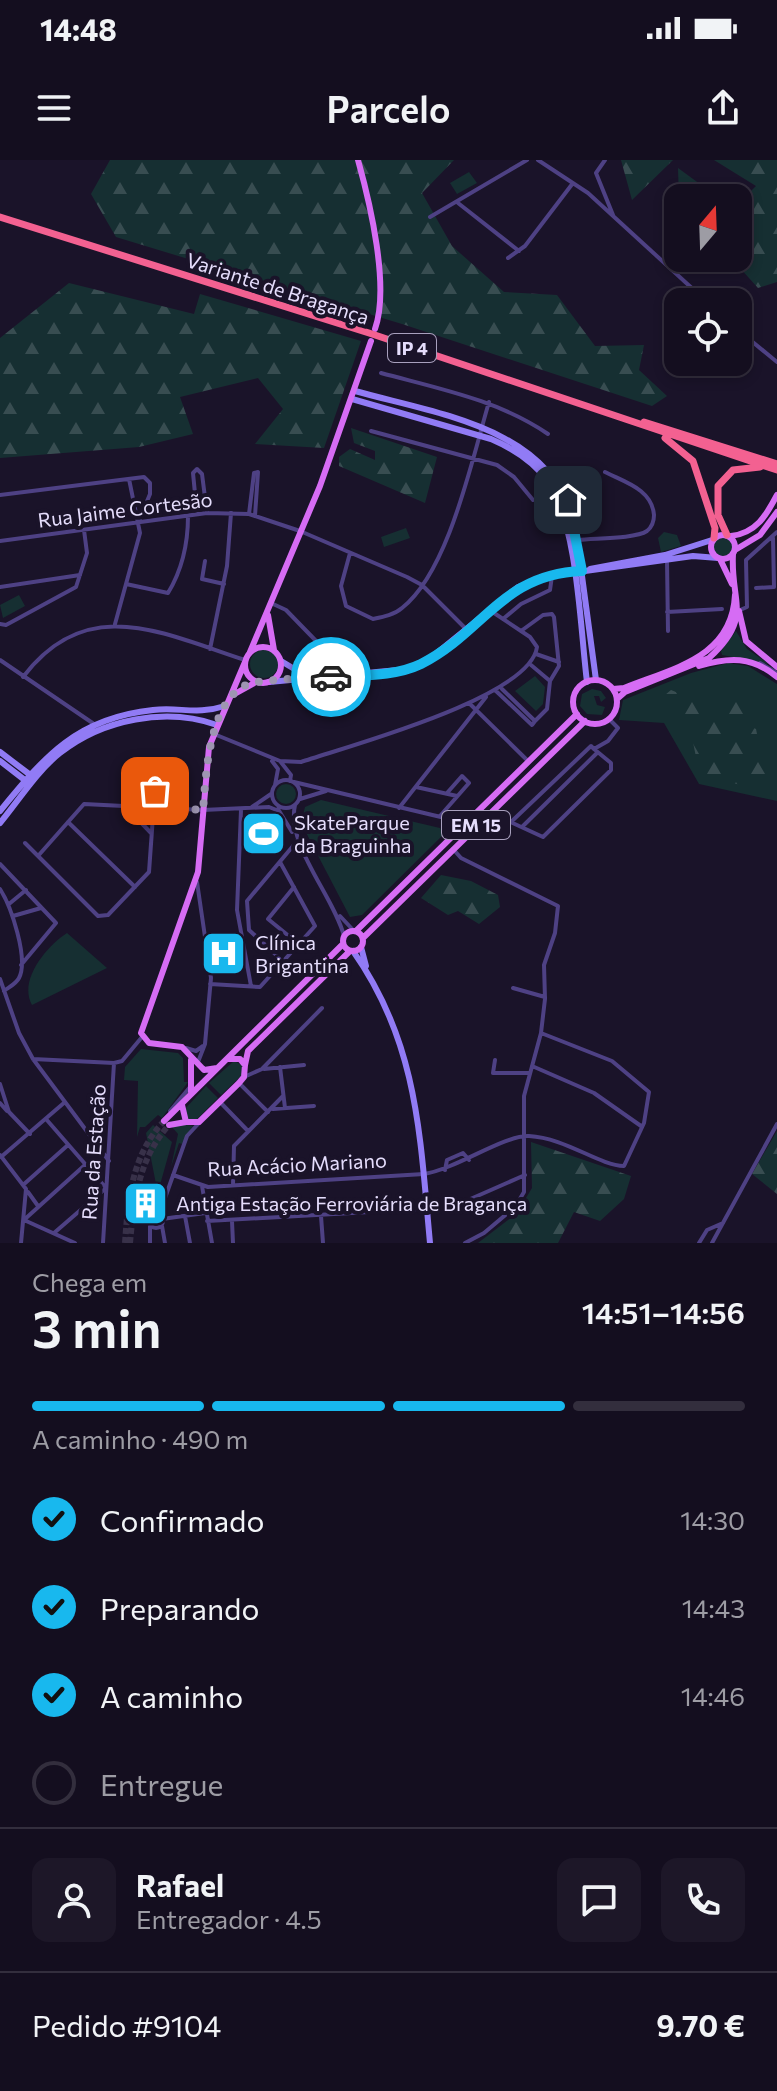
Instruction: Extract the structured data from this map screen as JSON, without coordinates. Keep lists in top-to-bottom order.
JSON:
{
  "streets": {
    "highway": ["Variante de Bragança", "IP 4"],
    "main road": ["EM 15"],
    "street": ["Rua Jaime Cortesão", "Rua da Estação", "Rua Acácio Mariano"]
  },
  "places": {
    "sports": ["SkateParque da Braguinha"],
    "hospital": ["Clínica Brigantina"],
    "building": ["Antiga Estação Ferroviária de Bragança"]
  },
  "north": "top",
  "page": {
    "status": "14:48",
    "header": "Parcelo",
    "heading": ["3 min", "Chega em", "14:51–14:56"],
    "panel": [
      "Rafael",
      "Entregador · 4.5",
      "Pedido #9104",
      "9.70 €"
    ],
    "bar": "A caminho · 490 m",
    "list": [
      ["Confirmado", "14:30"],
      ["Preparando", "14:43"],
      ["A caminho", "14:46"],
      "Entregue"
    ]
  }
}
